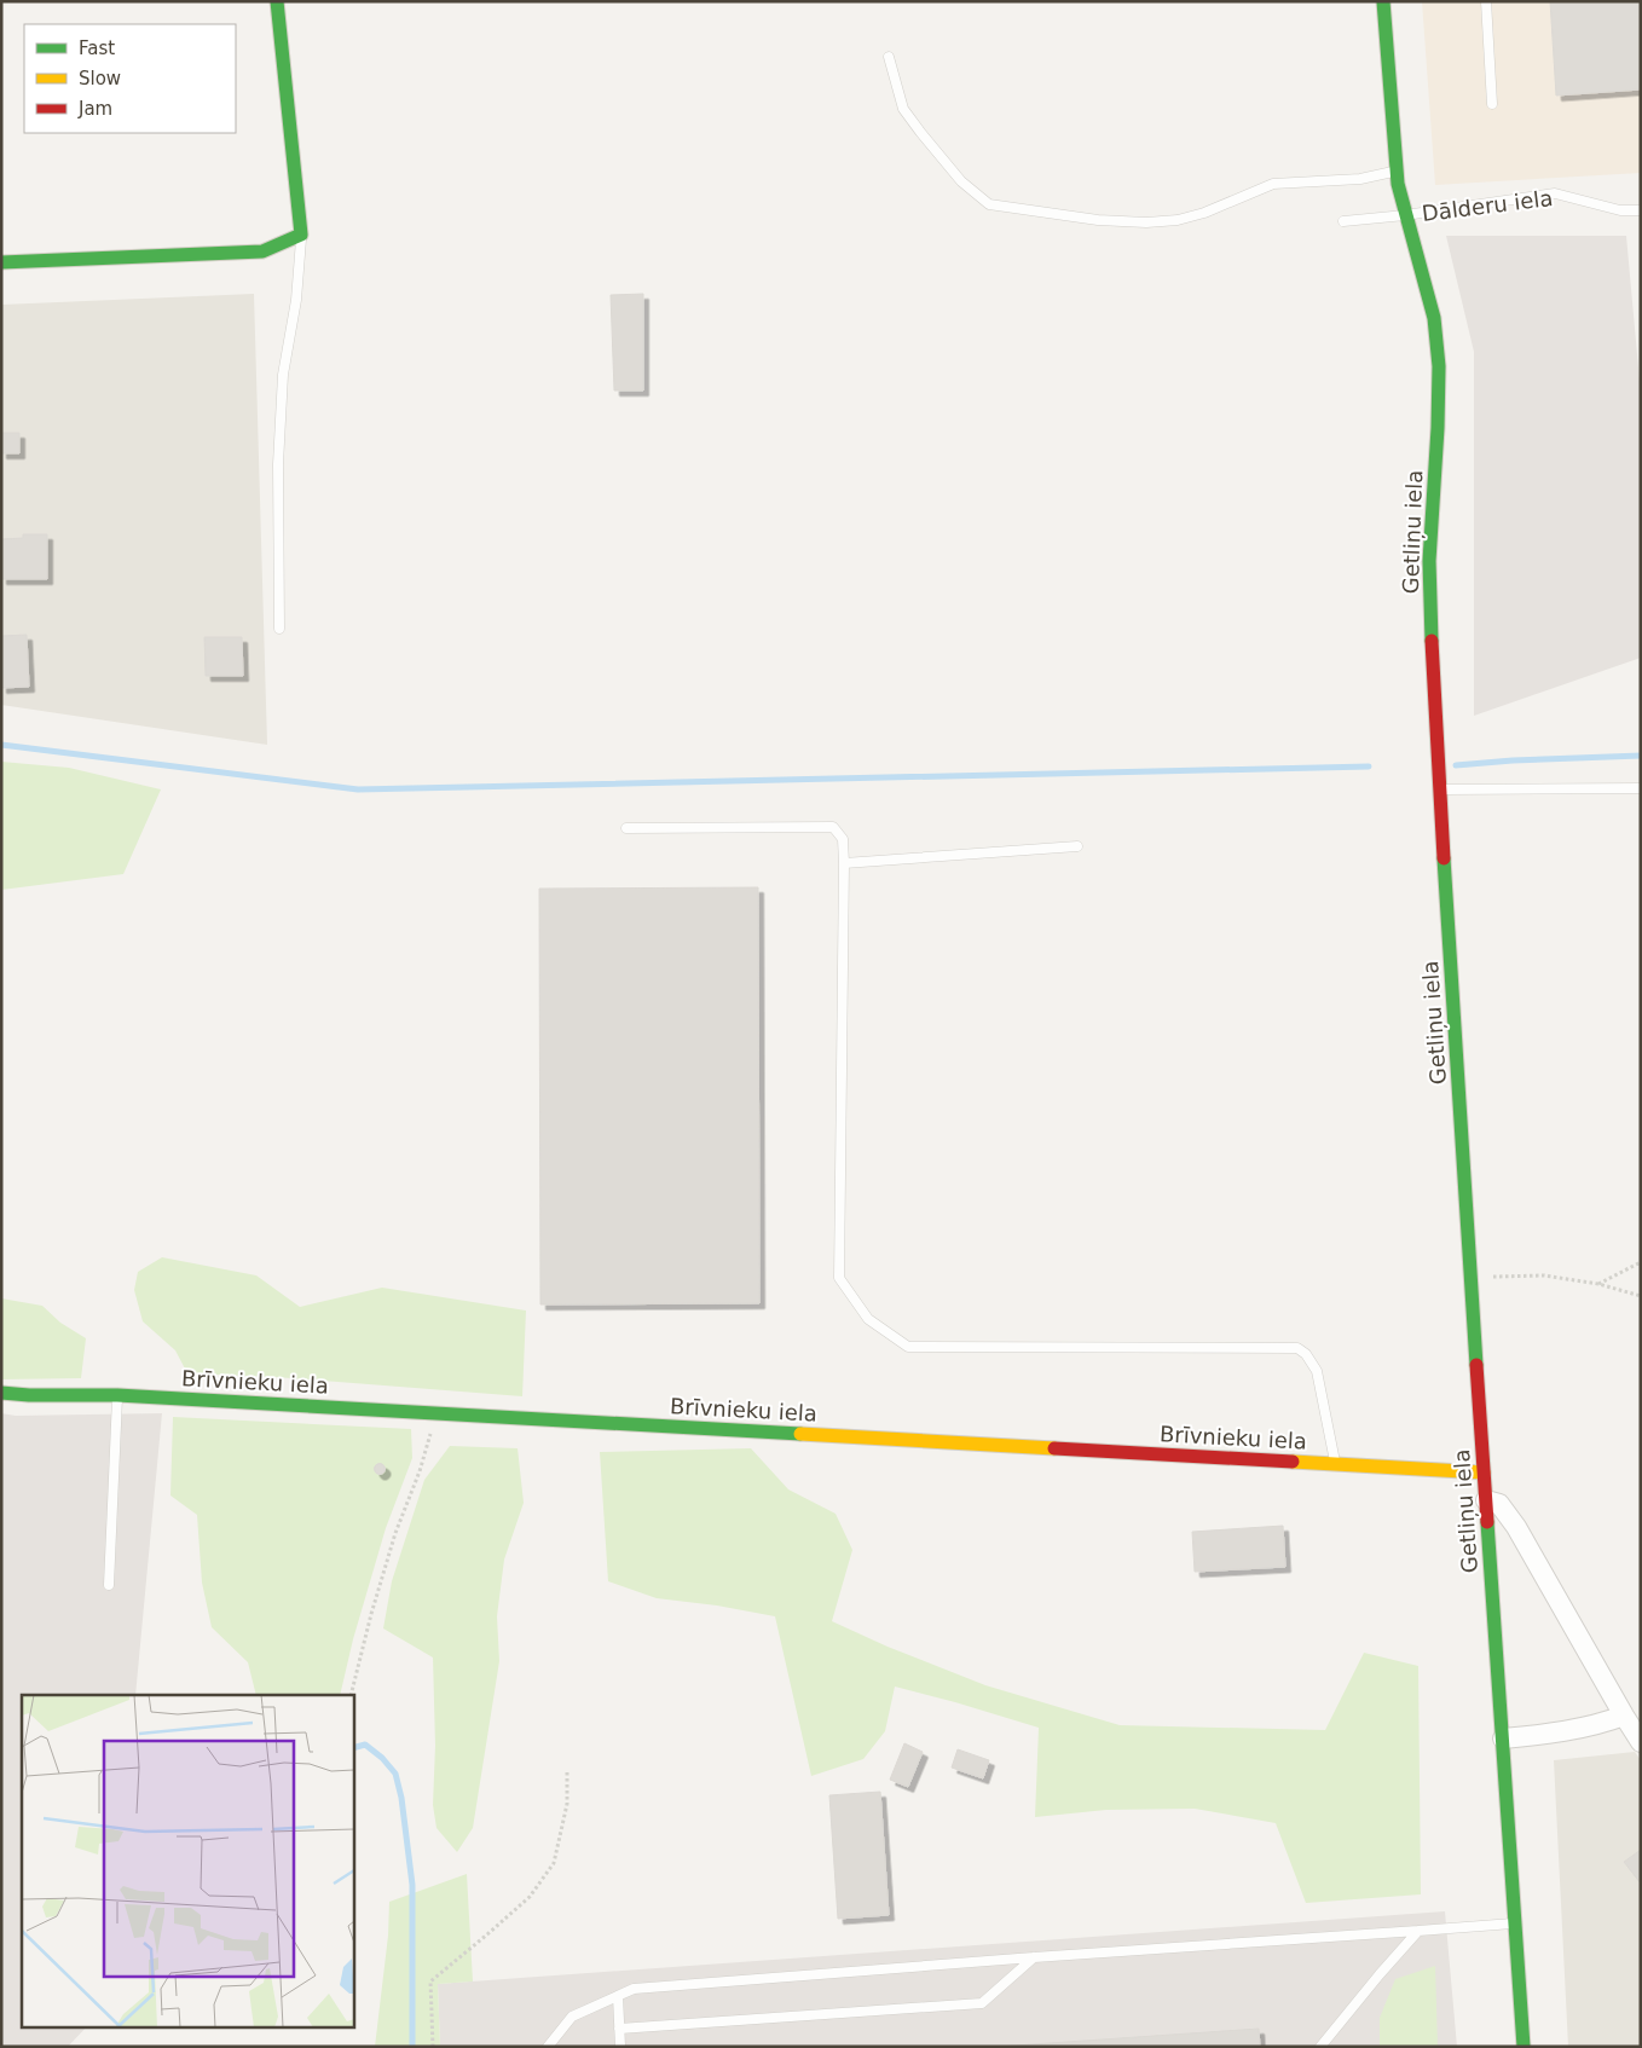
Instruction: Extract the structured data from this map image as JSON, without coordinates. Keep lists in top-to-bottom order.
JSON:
{
  "streets": {
    "street": ["Getliņu iela", "Brīvnieku iela"],
    "lane": ["Dālderu iela"]
  },
  "crossings": [
    ["Dālderu iela", "Getliņu iela"],
    ["Getliņu iela", "Brīvnieku iela"]
  ],
  "legend": ["Fast", "Slow", "Jam"]
}
